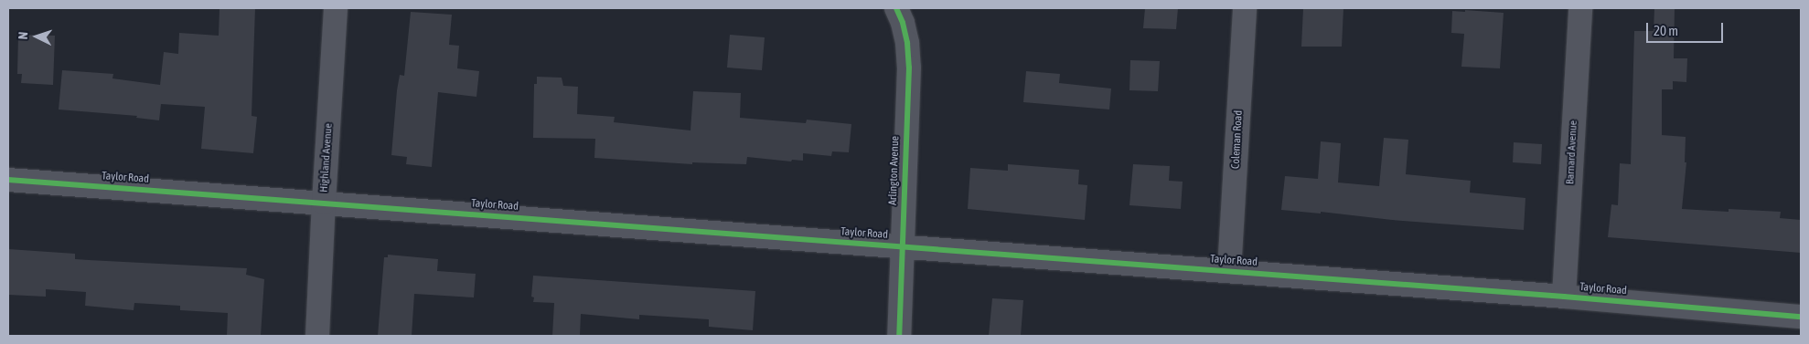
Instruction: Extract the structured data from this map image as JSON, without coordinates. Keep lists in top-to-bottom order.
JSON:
{
  "streets": {
    "street": [
      "Coleman Road",
      "Barnard Avenue",
      "Highland Avenue",
      "Arlington Avenue",
      "Taylor Road"
    ]
  },
  "crossings": [
    ["Coleman Road", "Taylor Road"],
    ["Barnard Avenue", "Taylor Road"],
    ["Highland Avenue", "Taylor Road"],
    ["Arlington Avenue", "Taylor Road"]
  ],
  "scale_bar": "20 m",
  "north": "left"
}
